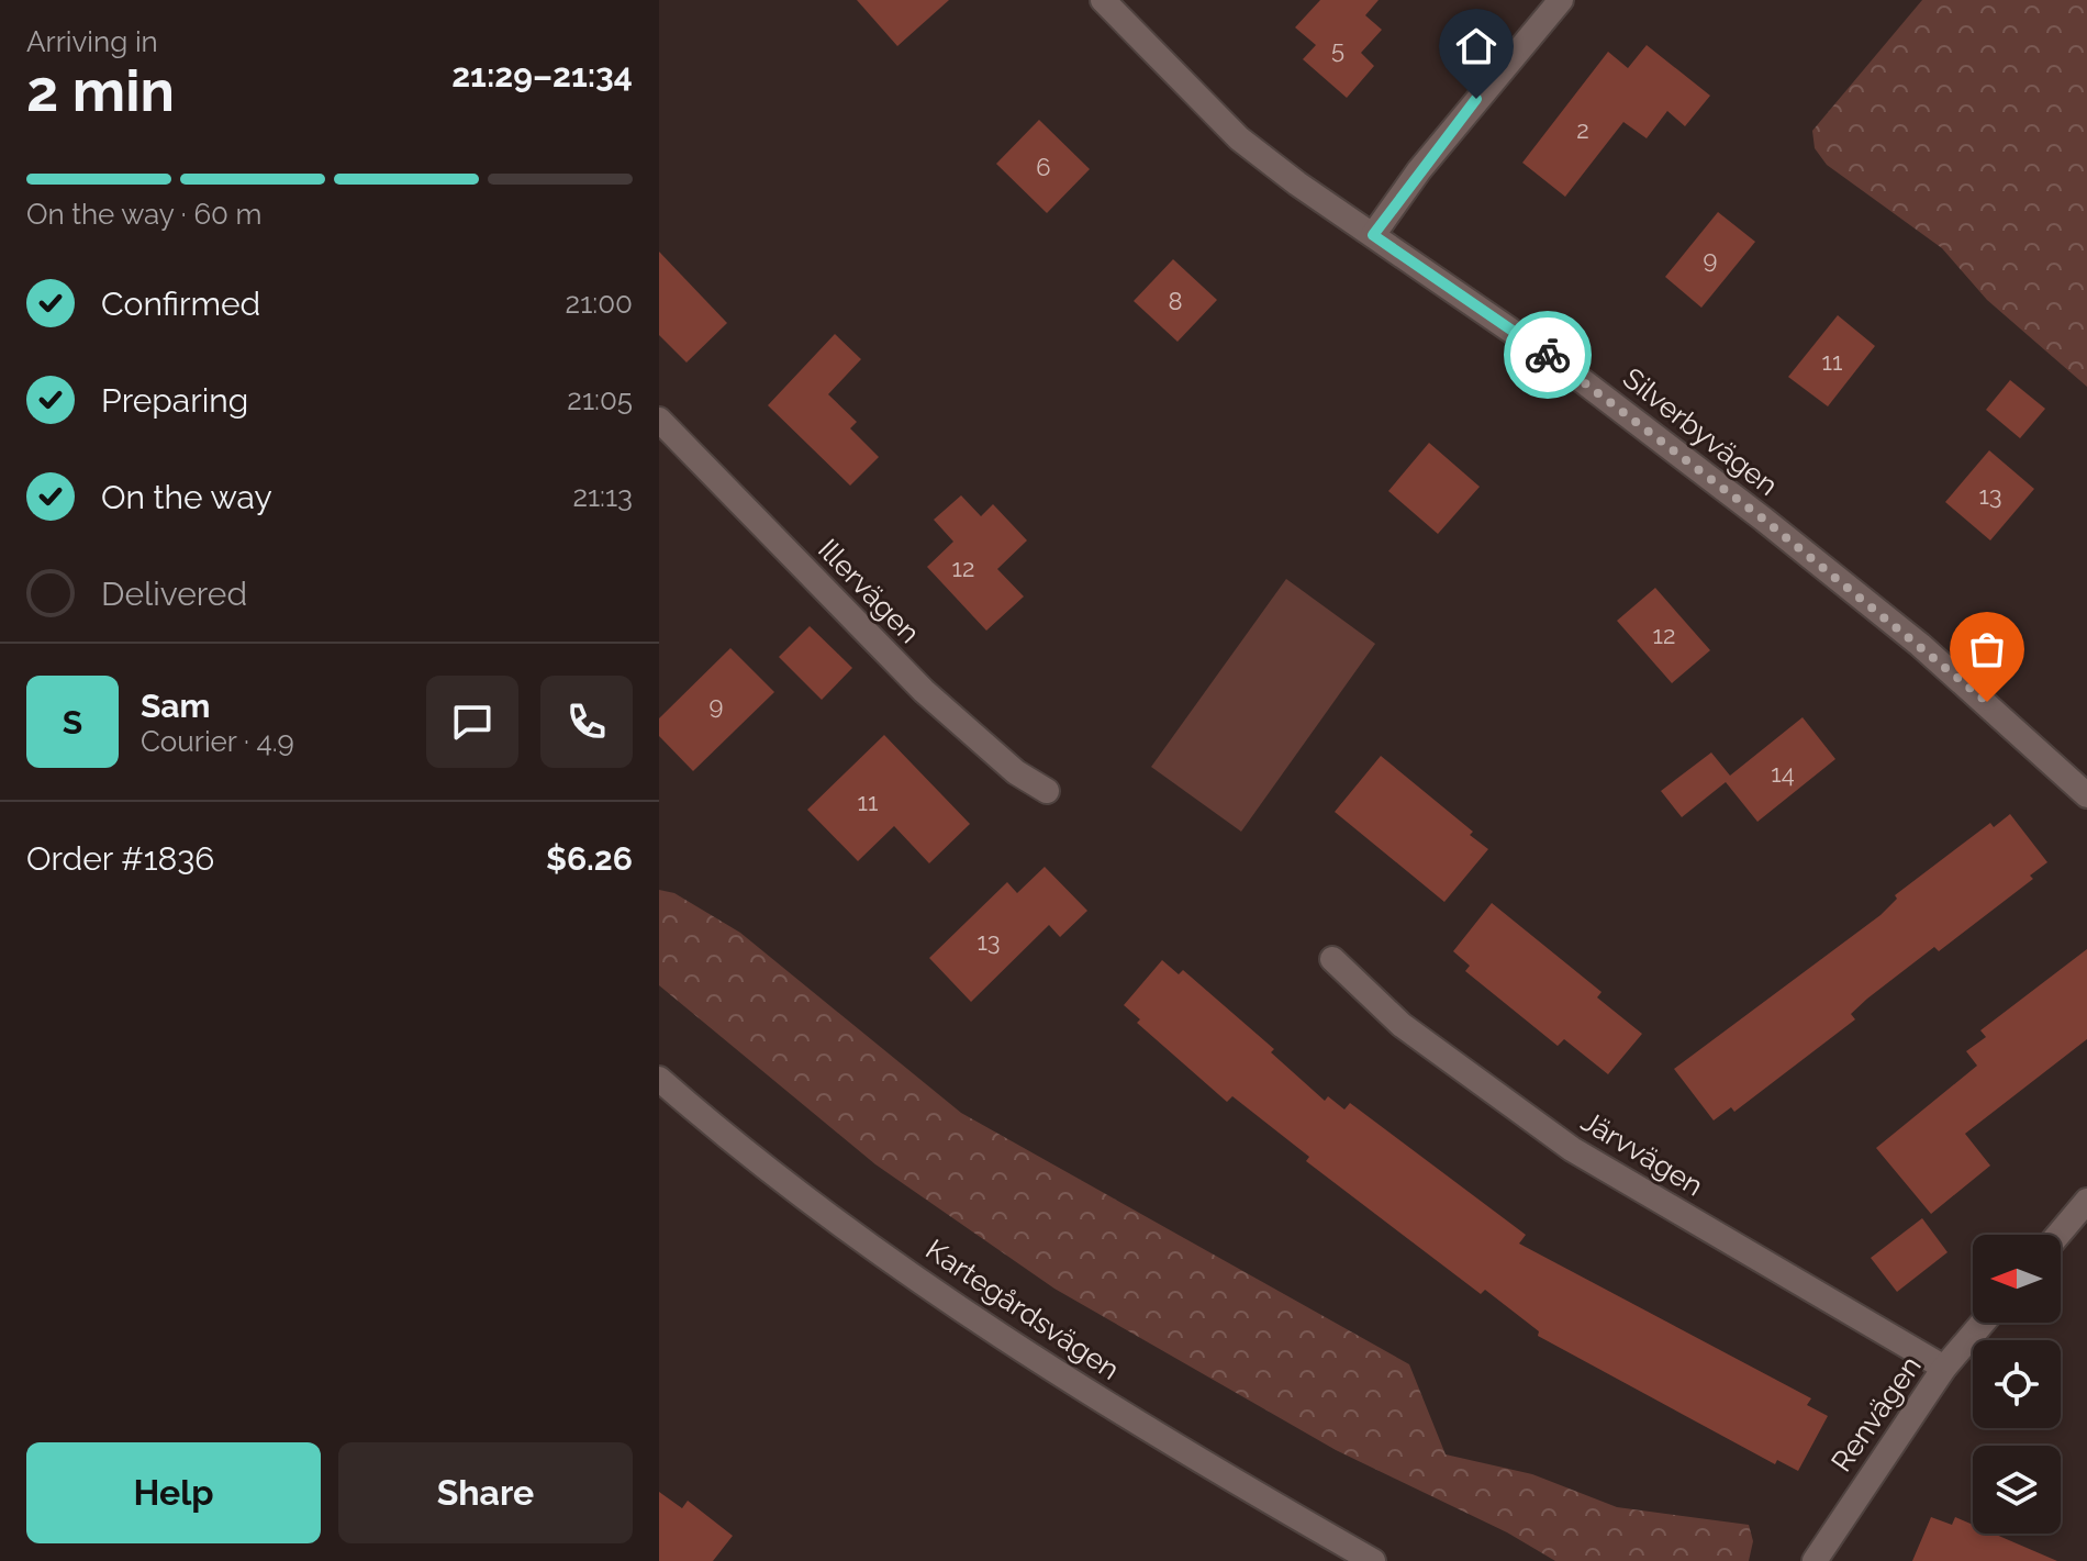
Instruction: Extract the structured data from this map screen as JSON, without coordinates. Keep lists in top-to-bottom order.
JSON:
{
  "streets": {
    "street": [
      "Silverbyvägen",
      "Illervägen",
      "Järvvägen",
      "Kartegårdsvägen",
      "Renvägen"
    ]
  },
  "crossings": [
    ["Järvvägen", "Renvägen"]
  ],
  "house_numbers": [
    "5",
    "2",
    "6",
    "9",
    "8",
    "11",
    "13",
    "12",
    "12",
    "9",
    "14",
    "11",
    "13"
  ],
  "north": "left",
  "page": {
    "heading": ["2 min", "Arriving in", "21:29–21:34"],
    "panel": [
      "Sam",
      "Courier · 4.9",
      "Order #1836",
      "$6.26"
    ],
    "bar": "On the way · 60 m",
    "list": [
      ["Confirmed", "21:00"],
      ["Preparing", "21:05"],
      ["On the way", "21:13"],
      "Delivered"
    ],
    "round": "S",
    "buttons": ["Help", "Share"]
  }
}
